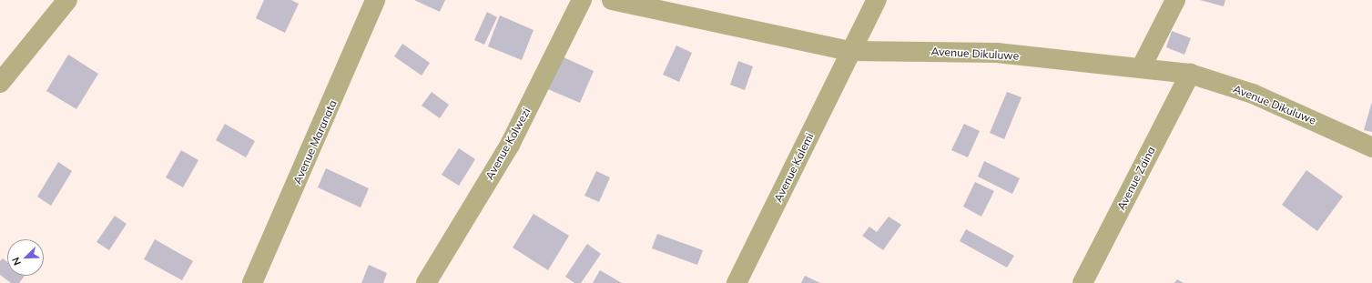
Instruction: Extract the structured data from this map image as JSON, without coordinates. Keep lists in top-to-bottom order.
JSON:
{
  "streets": {
    "street": [
      "Avenue Dikuluwe",
      "Avenue Maranata",
      "Avenue Kolwezi",
      "Avenue Kalemi",
      "Avenue Zaina"
    ]
  },
  "crossings": [
    ["Avenue Dikuluwe", "Avenue Kalemi"],
    ["Avenue Dikuluwe", "Avenue Zaina"]
  ],
  "north": "bottom left"
}
